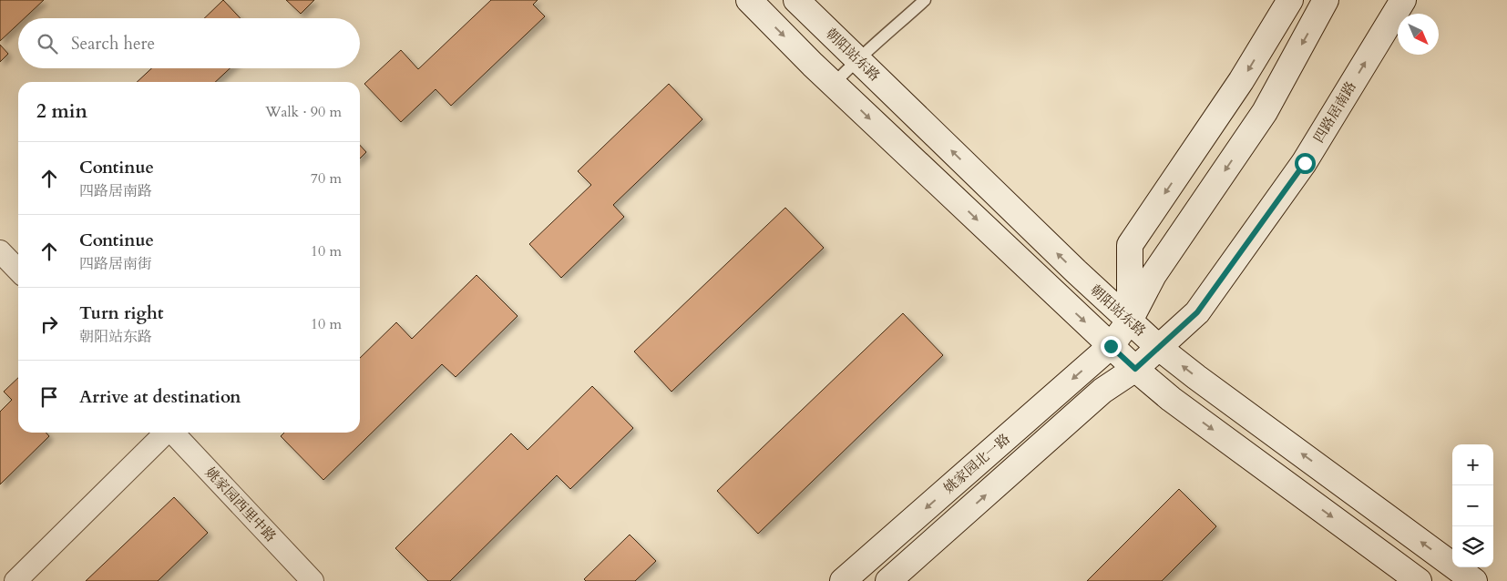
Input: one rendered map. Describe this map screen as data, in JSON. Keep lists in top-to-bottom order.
{
  "streets": {
    "main road": ["朝阳站东路", "四路居南路", "姚家园北一路"],
    "street": ["姚家园西里中路"]
  },
  "crossings": [
    ["朝阳站东路", "四路居南路"]
  ],
  "north": "bottom right",
  "page": {
    "search": "Search here",
    "heading": ["2 min", "Walk · 90 m"],
    "list": [
      ["Continue", "四路居南路", "70 m"],
      ["Continue", "四路居南街", "10 m"],
      ["Turn right", "朝阳站东路", "10 m"],
      "Arrive at destination"
    ],
    "map_buttons": ["+", "−"]
  }
}
